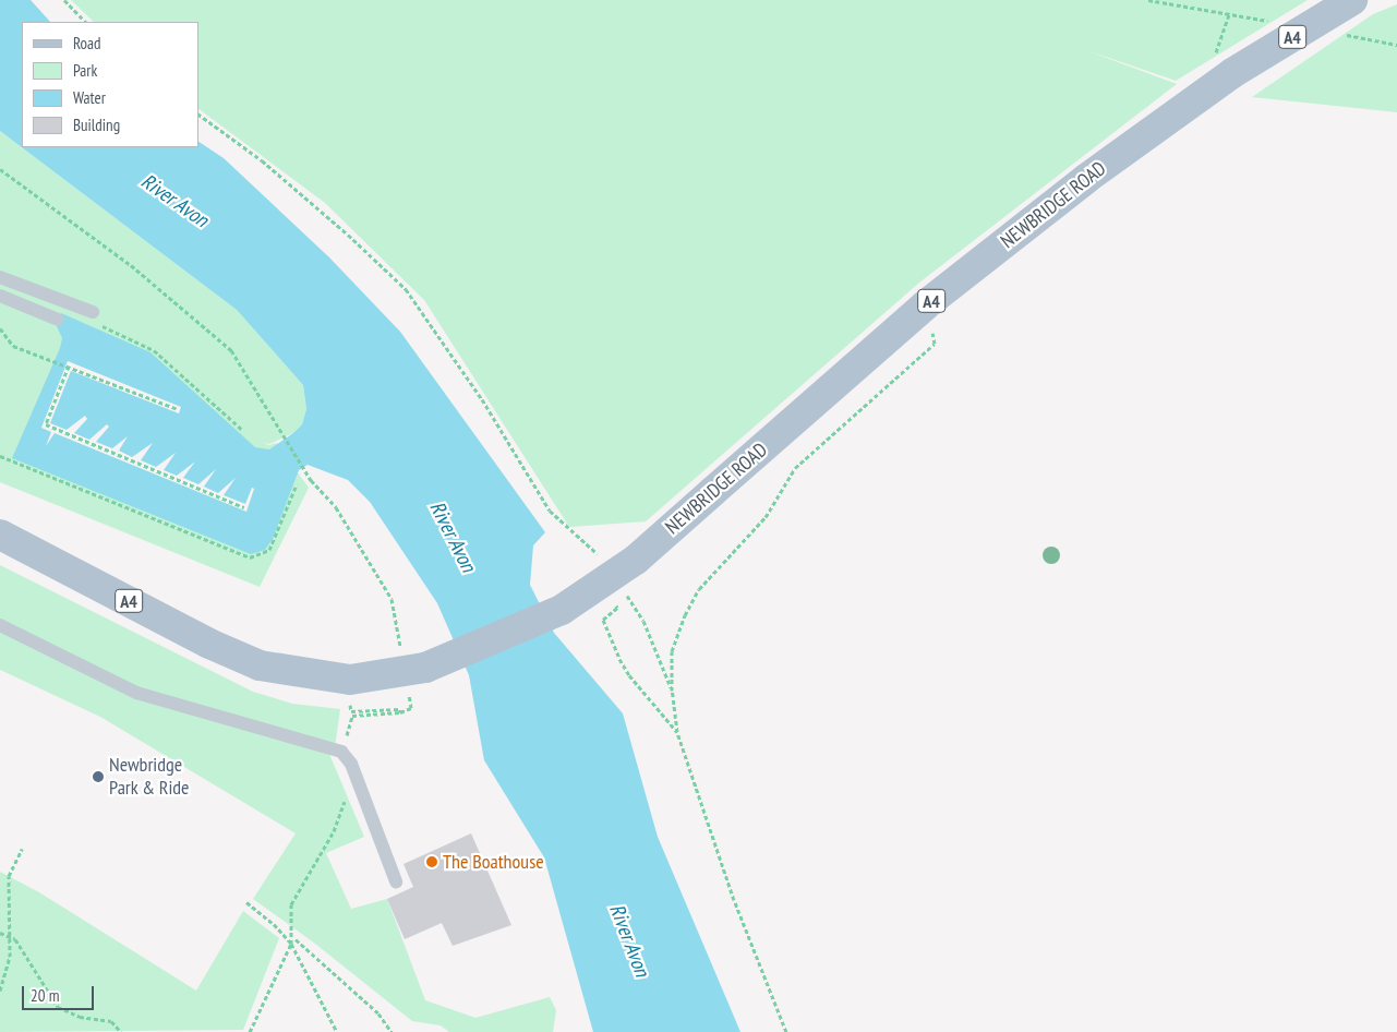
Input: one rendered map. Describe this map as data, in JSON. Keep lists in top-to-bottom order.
{
  "streets": {
    "main road": ["A4", "NEWBRIDGE ROAD"]
  },
  "water": ["River Avon"],
  "places": ["Newbridge Park & Ride", "The Boathouse"],
  "legend": [
    "Road",
    "Park",
    "Water",
    "Building"
  ],
  "scale_bar": "20 m"
}
